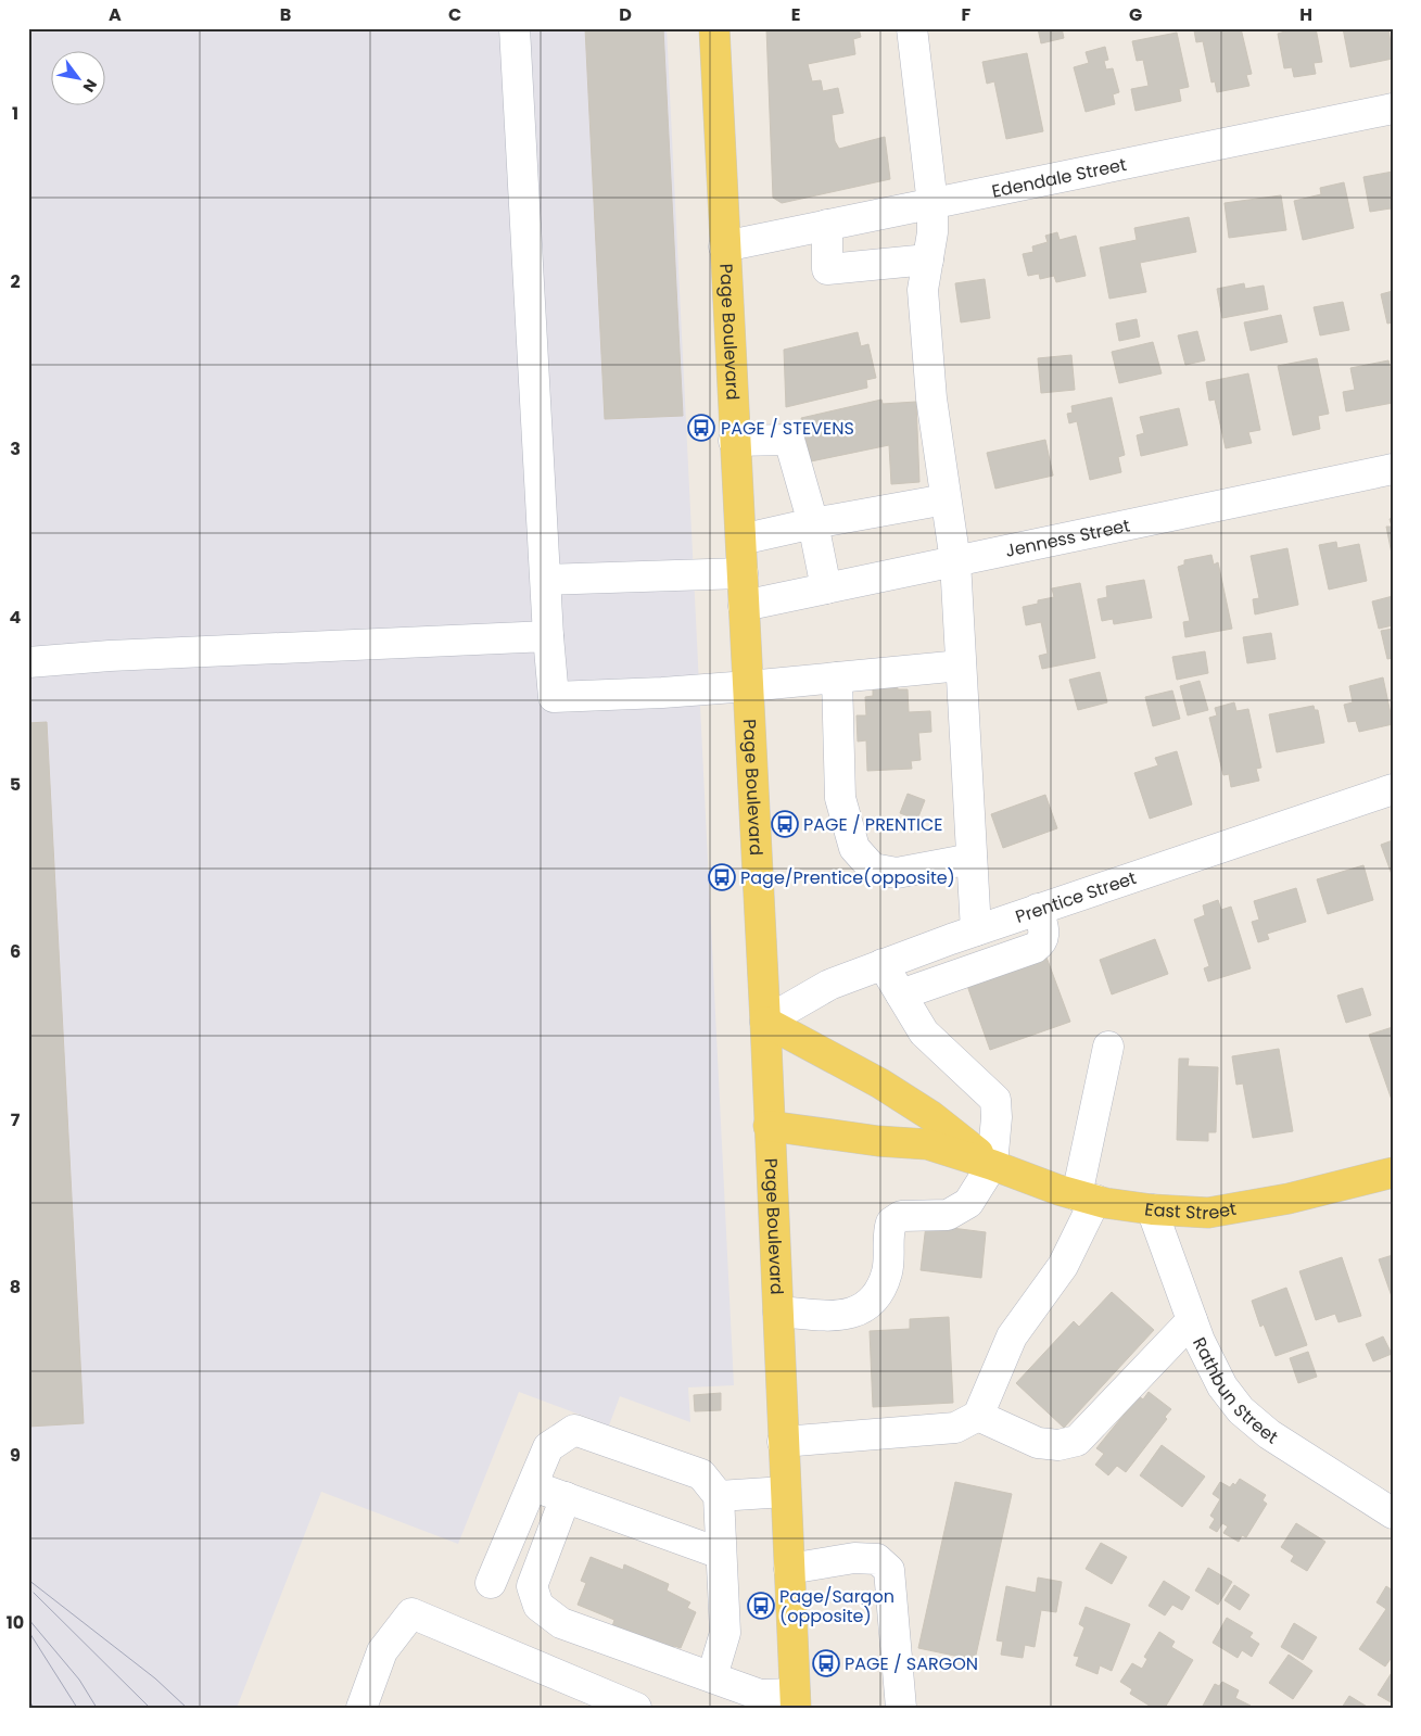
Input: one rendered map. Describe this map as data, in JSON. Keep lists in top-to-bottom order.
{
  "streets": {
    "main road": ["Page Boulevard", "East Street"],
    "street": [
      "Edendale Street",
      "Jenness Street",
      "Prentice Street",
      "Rathbun Street"
    ]
  },
  "crossings": [
    ["Edendale Street", "Page Boulevard"],
    ["Page Boulevard", "Jenness Street"],
    ["Page Boulevard", "Prentice Street"],
    ["Page Boulevard", "East Street"],
    ["Prentice Street", "East Street"],
    ["East Street", "Rathbun Street"]
  ],
  "places": {
    "bus stop": [
      "PAGE / STEVENS",
      "PAGE / PRENTICE",
      "Page/Prentice(opposite)",
      "Page/Sargon (opposite)",
      "PAGE / SARGON"
    ]
  },
  "north": "bottom right",
  "grid": {
    "columns": [
      "A",
      "B",
      "C",
      "D",
      "E",
      "F",
      "G",
      "H"
    ],
    "rows": [
      "1",
      "2",
      "3",
      "4",
      "5",
      "6",
      "7",
      "8",
      "9",
      "10"
    ]
  }
}
